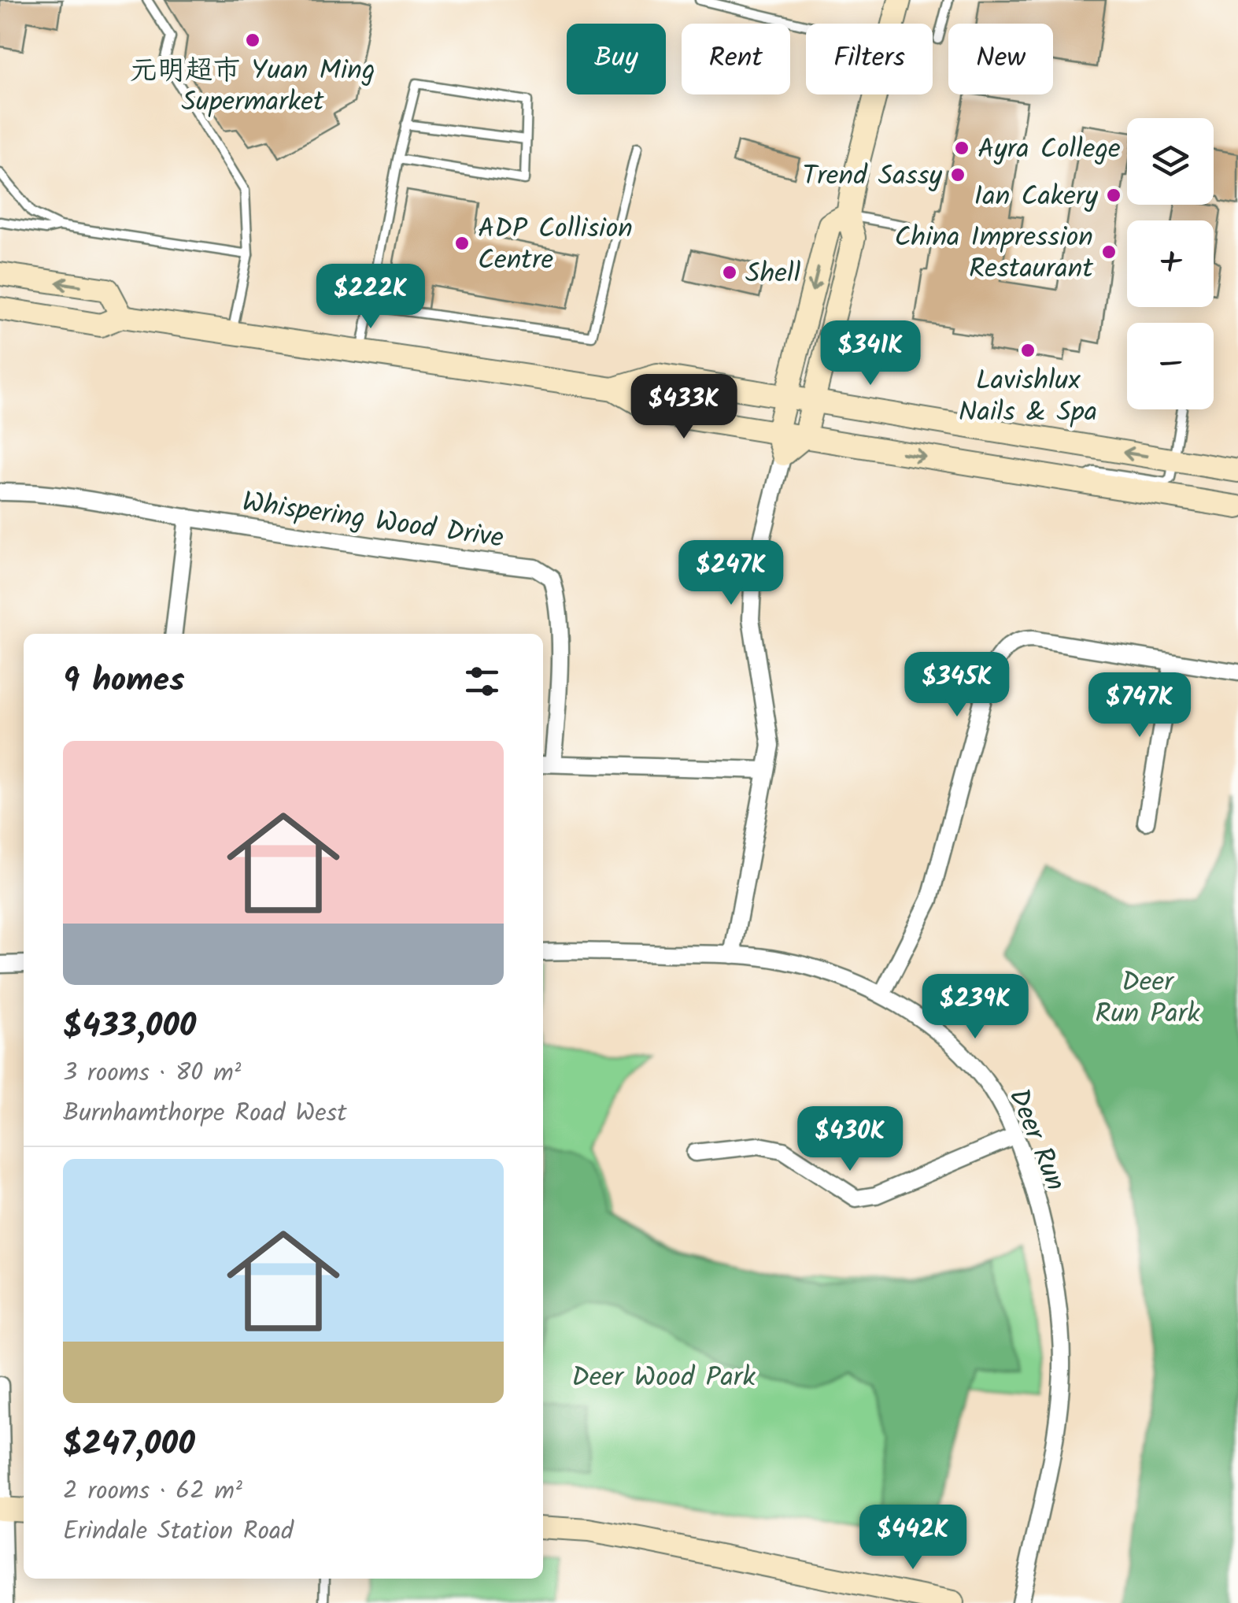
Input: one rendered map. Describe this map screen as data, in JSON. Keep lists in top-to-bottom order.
{
  "streets": {
    "street": ["Whispering Wood Drive", "Deer Run"]
  },
  "parks": ["Deer Run Park", "Deer Wood Park"],
  "places": [
    "元明超市 Yuan Ming Supermarket",
    "Ayra College",
    "Trend Sassy",
    "Ian Cakery",
    "ADP Collision Centre",
    "China Impression Restaurant",
    "Shell",
    "Lavishlux Nails & Spa"
  ],
  "page": {
    "chip": [
      "Buy",
      "Rent",
      "Filters",
      "New"
    ],
    "map_buttons": ["+", "−"],
    "price": [
      "$222K",
      "$341K",
      "$433K",
      "$247K",
      "$345K",
      "$747K",
      "$239K",
      "$430K",
      "$442K"
    ],
    "heading": "9 homes",
    "list": [
      {
        "name": "$433,000",
        "note": "3 rooms · 80 m² · Burnhamthorpe Road West"
      },
      {
        "name": "$247,000",
        "note": "2 rooms · 62 m² · Erindale Station Road"
      }
    ]
  }
}
